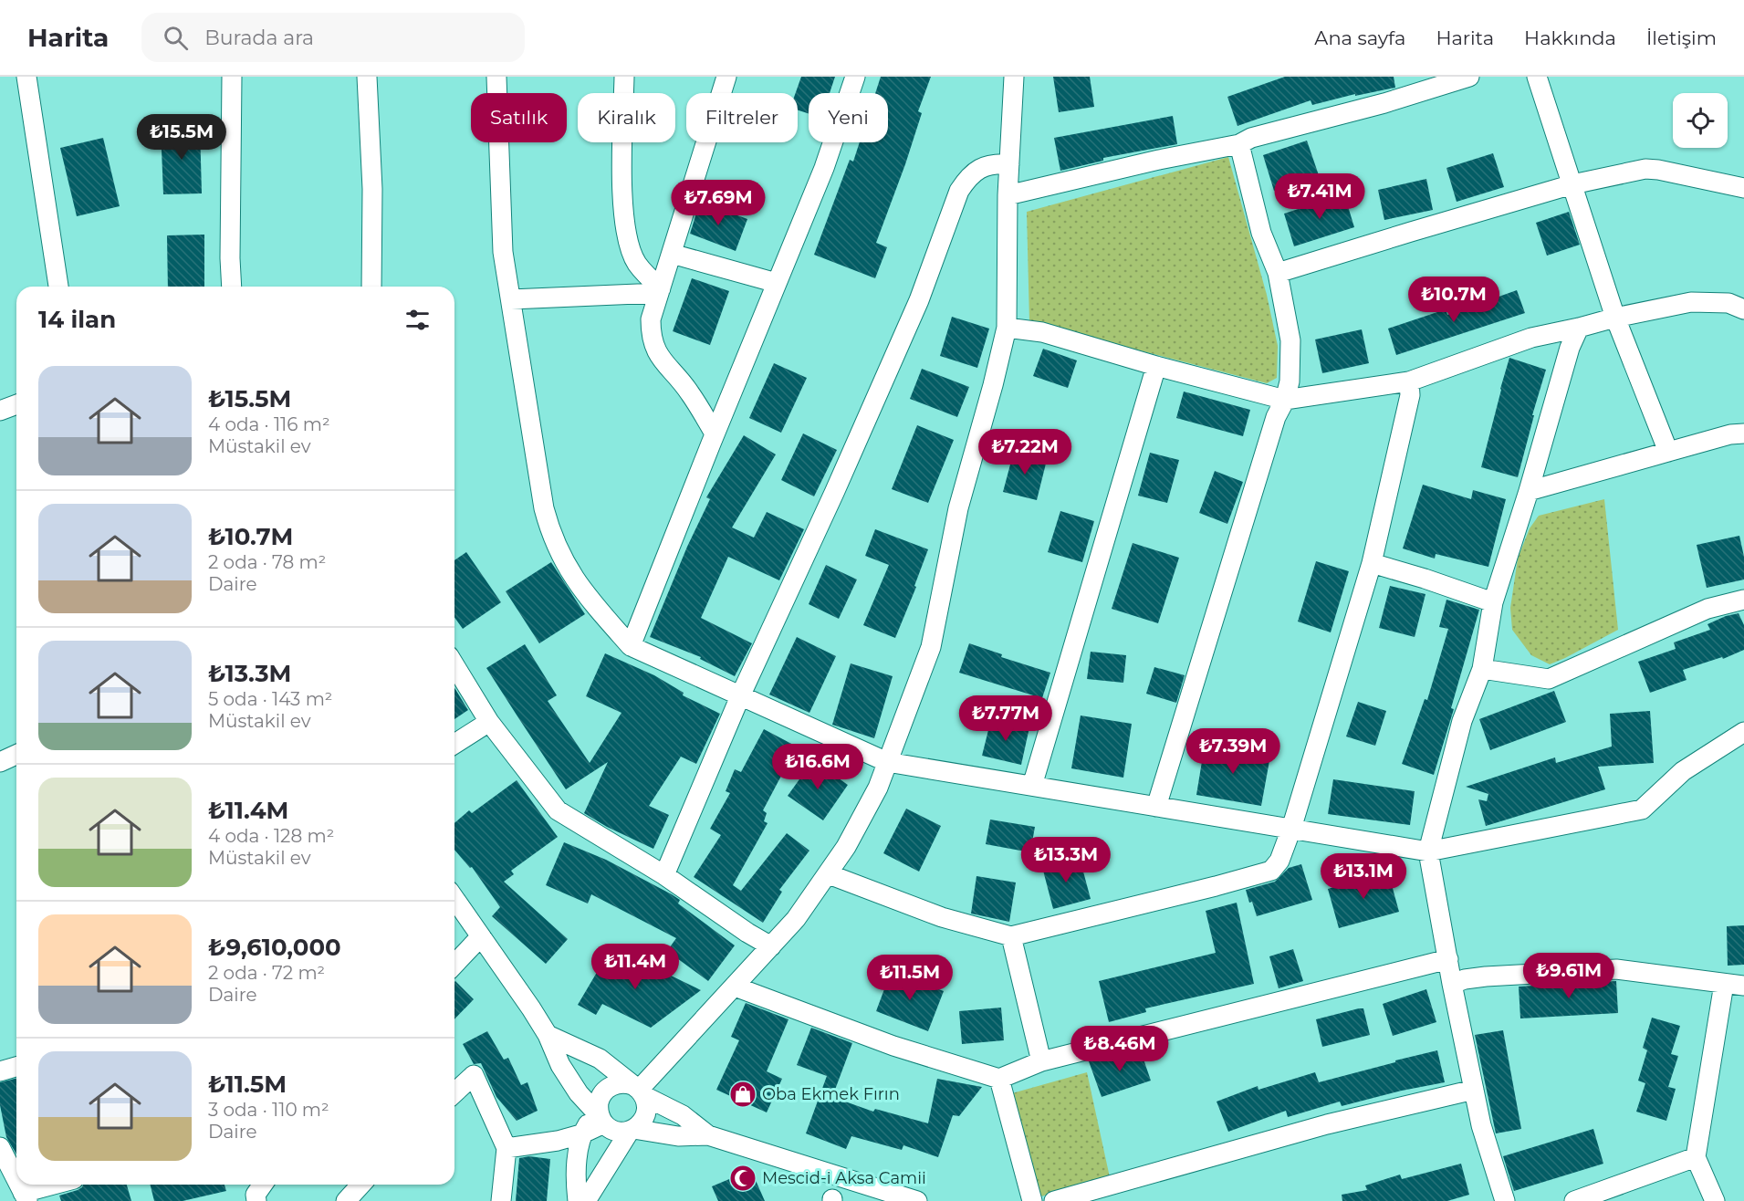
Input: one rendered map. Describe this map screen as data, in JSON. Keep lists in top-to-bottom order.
{
  "places": {
    "shop": ["Oba Ekmek Fırın"],
    "mosque": ["Mescid-i Aksa Camii"]
  },
  "page": {
    "header": "Harita",
    "search": "Burada ara",
    "nav": [
      "Ana sayfa",
      "Harita",
      "Hakkında",
      "İletişim"
    ],
    "chip": [
      "Satılık",
      "Kiralık",
      "Filtreler",
      "Yeni"
    ],
    "price": [
      "₺15.5M",
      "₺7.41M",
      "₺7.69M",
      "₺10.7M",
      "₺7.22M",
      "₺7.77M",
      "₺7.39M",
      "₺16.6M",
      "₺13.3M",
      "₺13.1M",
      "₺11.4M",
      "₺9.61M",
      "₺11.5M",
      "₺8.46M"
    ],
    "heading": "14 ilan",
    "list": [
      {
        "name": "₺15.5M",
        "note": "4 oda · 116 m² · Müstakil ev"
      },
      {
        "name": "₺10.7M",
        "note": "2 oda · 78 m² · Daire"
      },
      {
        "name": "₺13.3M",
        "note": "5 oda · 143 m² · Müstakil ev"
      },
      {
        "name": "₺11.4M",
        "note": "4 oda · 128 m² · Müstakil ev"
      },
      {
        "name": "₺9,610,000",
        "note": "2 oda · 72 m² · Daire"
      },
      {
        "name": "₺11.5M",
        "note": "3 oda · 110 m² · Daire"
      }
    ]
  }
}
